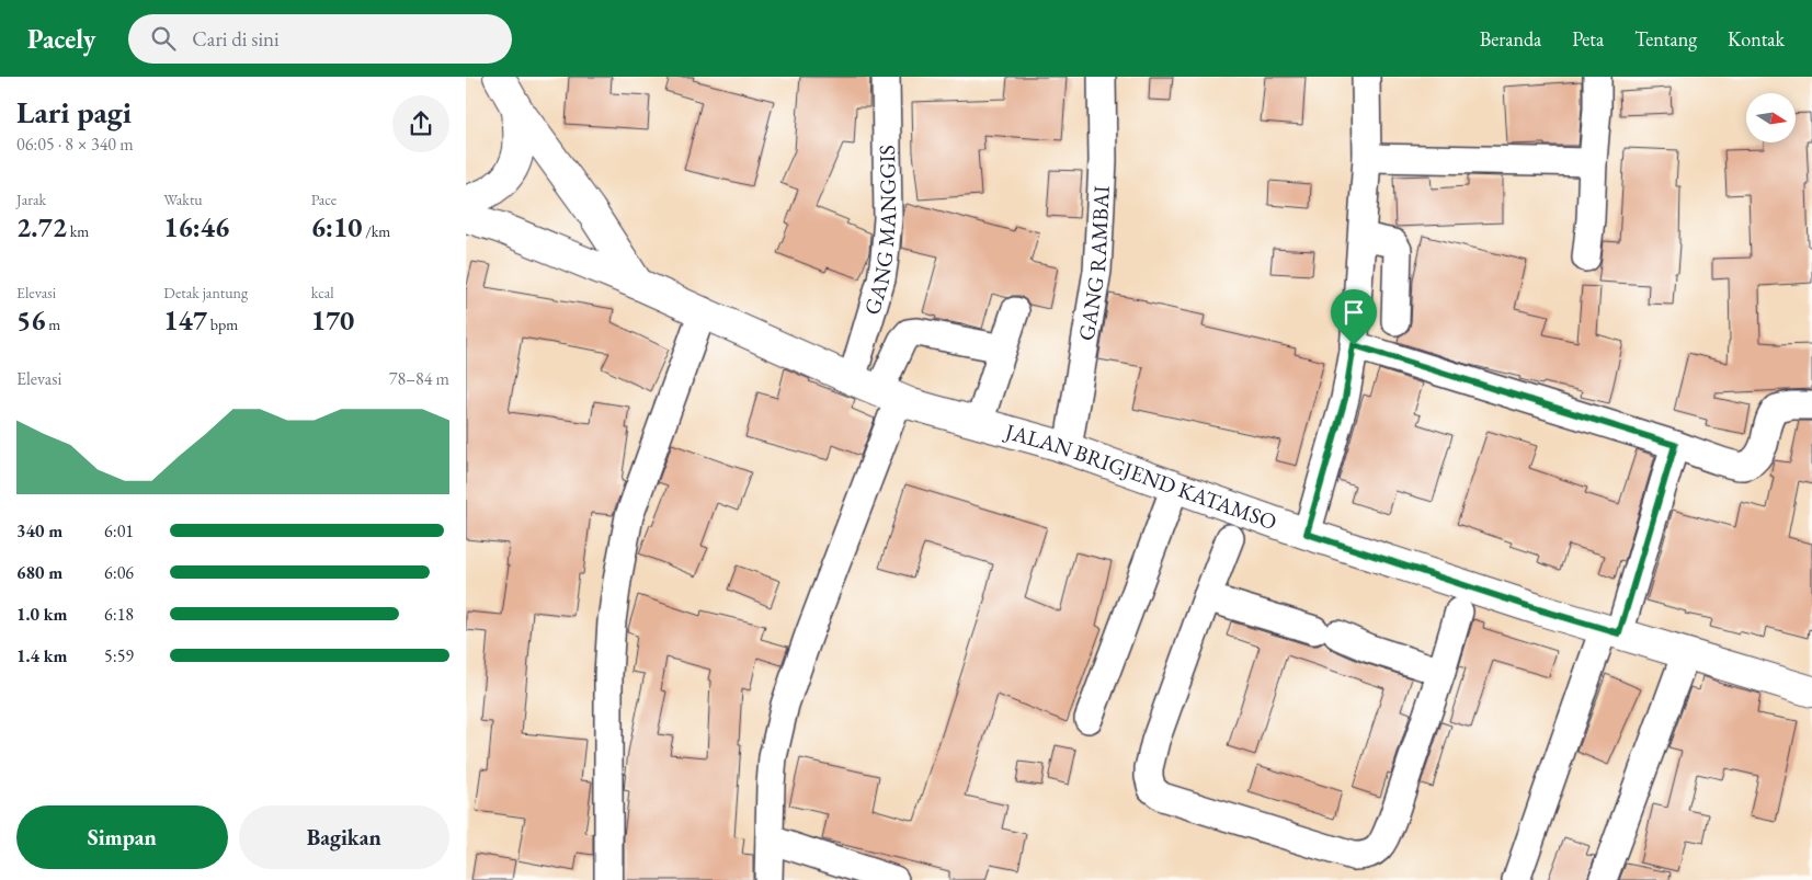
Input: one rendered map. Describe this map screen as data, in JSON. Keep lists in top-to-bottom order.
{
  "streets": {
    "main road": ["JALAN BRIGJEND KATAMSO"],
    "street": ["GANG MANGGIS", "GANG RAMBAI"]
  },
  "crossings": [
    ["GANG MANGGIS", "JALAN BRIGJEND KATAMSO"],
    ["GANG RAMBAI", "JALAN BRIGJEND KATAMSO"]
  ],
  "north": "right",
  "page": {
    "header": "Pacely",
    "search": "Cari di sini",
    "nav": [
      "Beranda",
      "Peta",
      "Tentang",
      "Kontak"
    ],
    "heading": ["Lari pagi", "06:05 · 8 × 340 m"],
    "stats": [
      ["Jarak", "2.72 km"],
      ["Waktu", "16:46"],
      ["Pace", "6:10 /km"],
      ["Elevasi", "56 m"],
      ["Detak jantung", "147 bpm"],
      ["kcal", "170"]
    ],
    "chart": ["Elevasi", "78–84 m"],
    "list": [
      {
        "name": "340 m",
        "note": "6:01"
      },
      {
        "name": "680 m",
        "note": "6:06"
      },
      {
        "name": "1.0 km",
        "note": "6:18"
      },
      {
        "name": "1.4 km",
        "note": "5:59"
      }
    ],
    "buttons": ["Simpan", "Bagikan"]
  }
}
